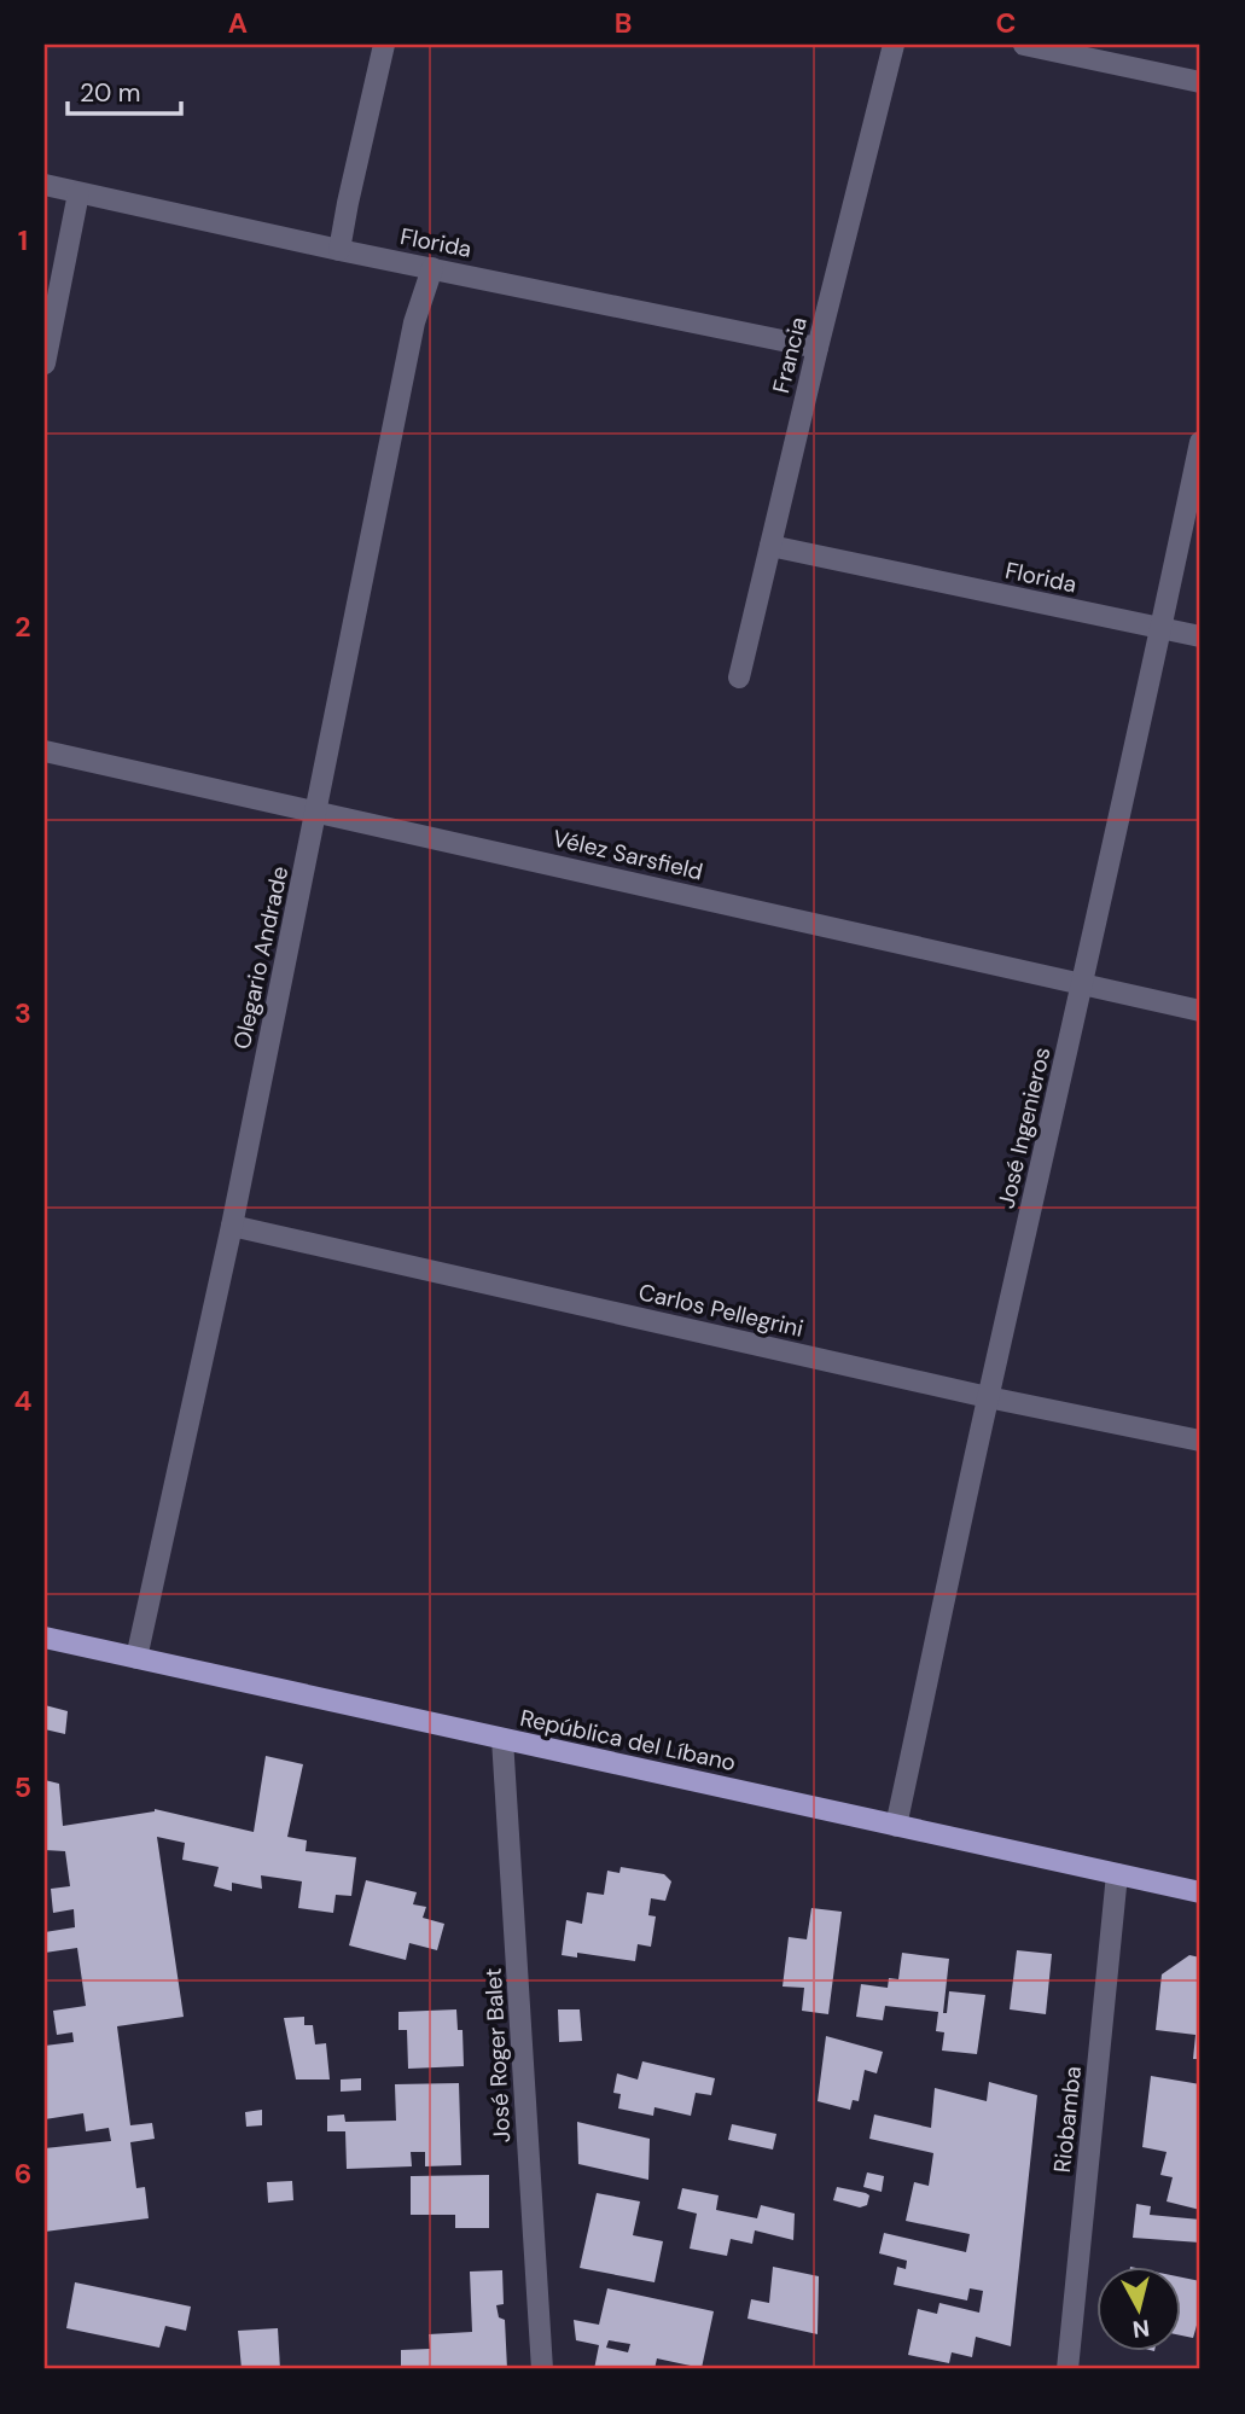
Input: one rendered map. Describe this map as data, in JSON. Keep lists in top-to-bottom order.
{
  "streets": {
    "main road": ["República del Líbano"],
    "street": [
      "Florida",
      "Francia",
      "Vélez Sarsfield",
      "Olegario Andrade",
      "José Ingenieros",
      "Carlos Pellegrini",
      "José Roger Balet",
      "Riobamba"
    ]
  },
  "crossings": [
    ["Florida", "Francia"],
    ["Florida", "Olegario Andrade"],
    ["Florida", "José Ingenieros"],
    ["Vélez Sarsfield", "Olegario Andrade"],
    ["Vélez Sarsfield", "José Ingenieros"],
    ["Olegario Andrade", "Carlos Pellegrini"],
    ["Olegario Andrade", "República del Líbano"],
    ["José Ingenieros", "Carlos Pellegrini"],
    ["José Ingenieros", "República del Líbano"],
    ["República del Líbano", "José Roger Balet"],
    ["República del Líbano", "Riobamba"]
  ],
  "scale_bar": "20 m",
  "north": "bottom",
  "grid": {
    "columns": ["A", "B", "C"],
    "rows": [
      "1",
      "2",
      "3",
      "4",
      "5",
      "6"
    ]
  }
}
